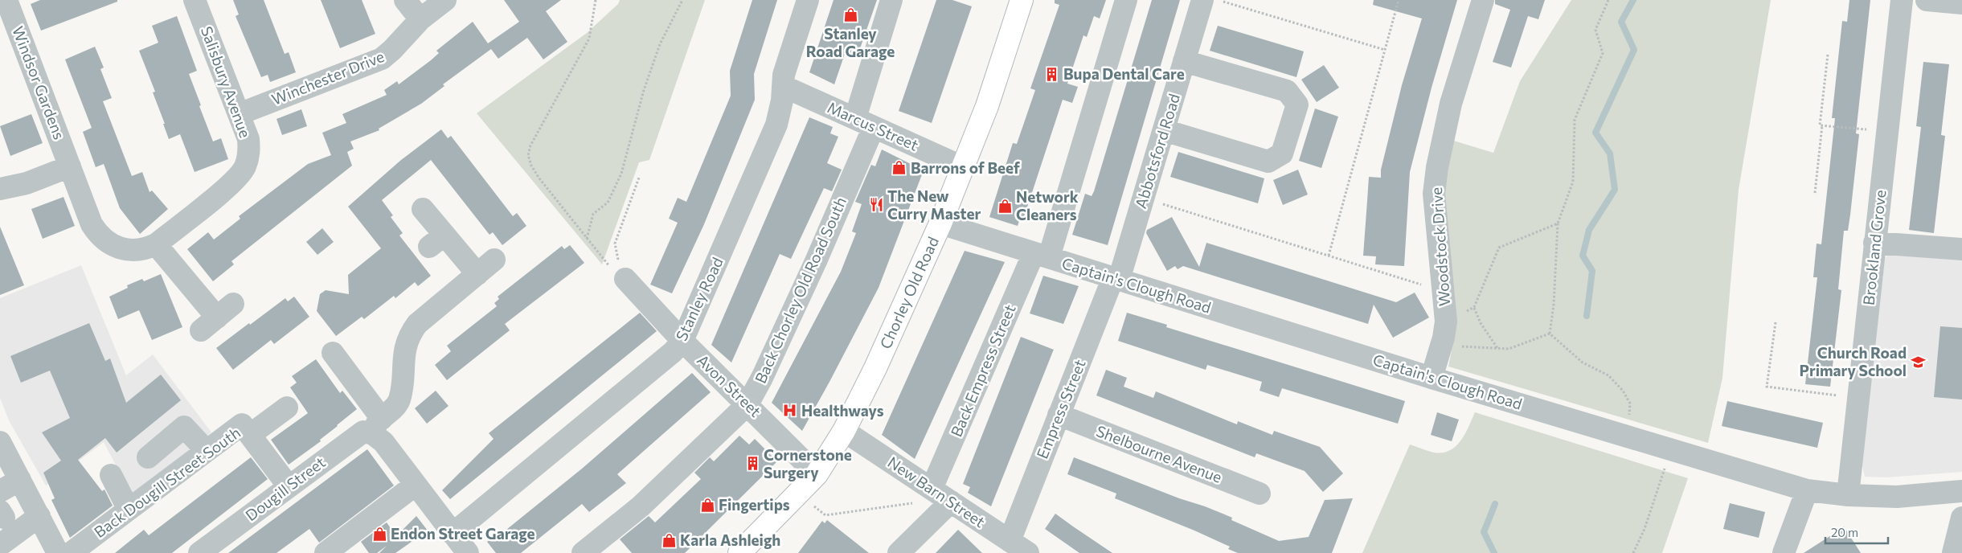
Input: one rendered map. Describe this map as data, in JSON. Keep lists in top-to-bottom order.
{
  "streets": {
    "main road": ["Chorley Old Road"],
    "street": [
      "Winchester Drive",
      "Salisbury Avenue",
      "Windsor Gardens",
      "Marcus Street",
      "Abbotsford Road",
      "Woodstock Drive",
      "Brookland Grove",
      "Captain's Clough Road",
      "Back Chorley Old Road South",
      "Stanley Road",
      "Back Empress Street",
      "Avon Street",
      "Empress Street",
      "Shelbourne Avenue",
      "Back Dougill Street South",
      "Dougill Street",
      "New Barn Street"
    ]
  },
  "crossings": [
    ["Winchester Drive", "Salisbury Avenue"],
    ["Salisbury Avenue", "Windsor Gardens"],
    ["Marcus Street", "Back Chorley Old Road South"],
    ["Marcus Street", "Chorley Old Road"],
    ["Marcus Street", "Stanley Road"],
    ["Abbotsford Road", "Captain's Clough Road"],
    ["Abbotsford Road", "Empress Street"],
    ["Woodstock Drive", "Captain's Clough Road"],
    ["Brookland Grove", "Captain's Clough Road"],
    ["Captain's Clough Road", "Chorley Old Road"],
    ["Captain's Clough Road", "Back Empress Street"],
    ["Captain's Clough Road", "Empress Street"],
    ["Back Chorley Old Road South", "Avon Street"],
    ["Chorley Old Road", "Avon Street"],
    ["Chorley Old Road", "New Barn Street"],
    ["Stanley Road", "Avon Street"],
    ["Back Empress Street", "New Barn Street"],
    ["Empress Street", "Shelbourne Avenue"],
    ["Empress Street", "New Barn Street"],
    ["Back Dougill Street South", "Dougill Street"]
  ],
  "places": {
    "shop": [
      "Stanley Road Garage",
      "Barrons of Beef",
      "Network Cleaners",
      "Fingertips",
      "Endon Street Garage",
      "Karla Ashleigh"
    ],
    "building": ["Bupa Dental Care", "Cornerstone Surgery"],
    "restaurant": ["The New Curry Master"],
    "school or university": ["Church Road Primary School"],
    "hospital": ["Healthways"]
  },
  "scale_bar": "20 m"
}
